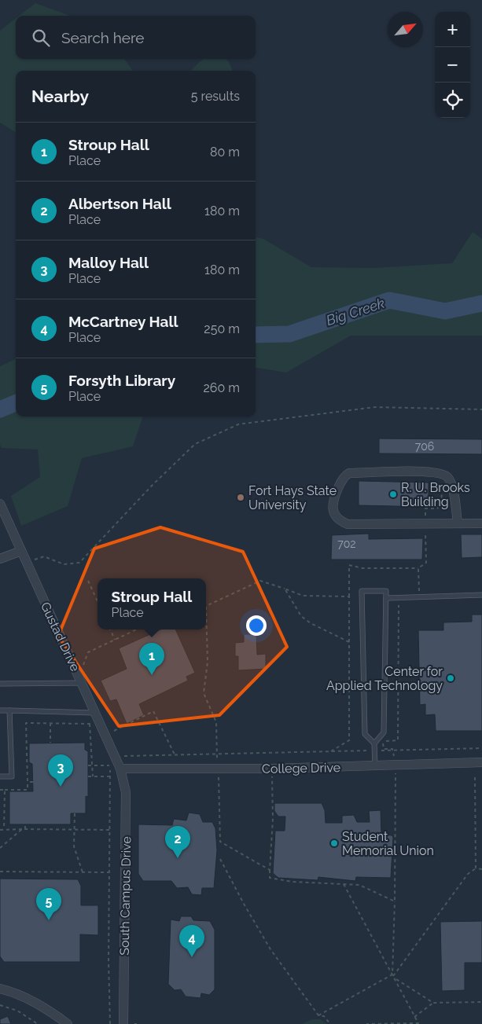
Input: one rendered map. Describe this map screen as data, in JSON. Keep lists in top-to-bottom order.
{
  "streets": {
    "street": ["Gustad Drive", "College Drive", "South Campus Drive"]
  },
  "crossings": [
    ["Gustad Drive", "College Drive"],
    ["Gustad Drive", "South Campus Drive"],
    ["College Drive", "South Campus Drive"]
  ],
  "water": ["Big Creek"],
  "places": [
    "R. U. Brooks Building",
    "Fort Hays State University",
    "Center for Applied Technology",
    "Student Memorial Union"
  ],
  "house_numbers": ["706", "702"],
  "north": "top right",
  "page": {
    "map_buttons": ["+", "−"],
    "search": "Search here",
    "heading": ["Nearby", "5 results"],
    "list": [
      {
        "mark": "1",
        "name": "Stroup Hall",
        "note": "Place",
        "value": "80 m"
      },
      {
        "mark": "2",
        "name": "Albertson Hall",
        "note": "Place",
        "value": "180 m"
      },
      {
        "mark": "3",
        "name": "Malloy Hall",
        "note": "Place",
        "value": "180 m"
      },
      {
        "mark": "4",
        "name": "McCartney Hall",
        "note": "Place",
        "value": "250 m"
      },
      {
        "mark": "5",
        "name": "Forsyth Library",
        "note": "Place",
        "value": "260 m"
      }
    ],
    "popup": ["Stroup Hall", "Place"],
    "pins": [
      "1",
      "3",
      "2",
      "5",
      "4"
    ]
  }
}
